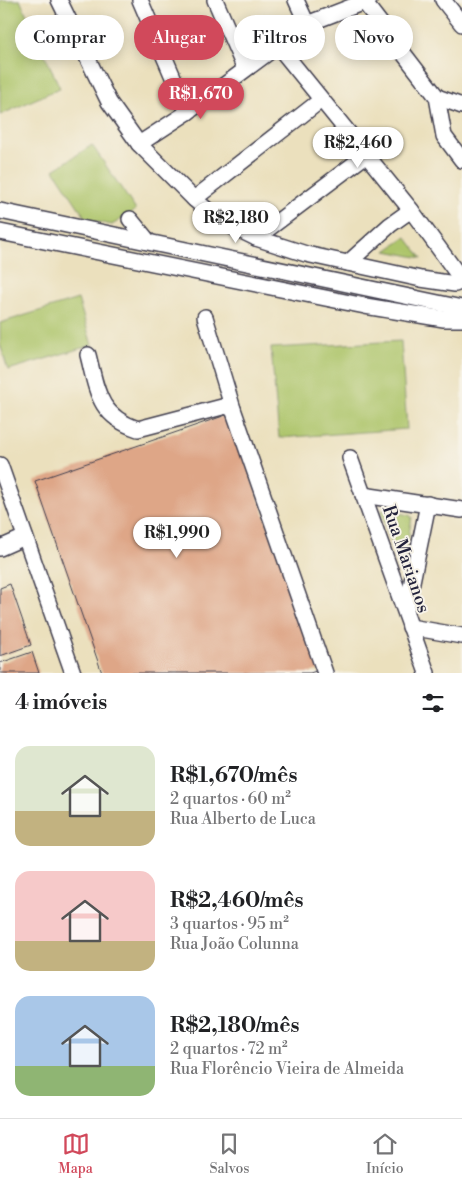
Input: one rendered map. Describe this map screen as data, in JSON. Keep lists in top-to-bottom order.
{
  "streets": {
    "street": ["Rua Marianos"]
  },
  "page": {
    "chip": [
      "Comprar",
      "Alugar",
      "Filtros",
      "Novo"
    ],
    "price": [
      "R$1,670",
      "R$2,460",
      "R$2,180",
      "R$1,990"
    ],
    "heading": "4 imóveis",
    "list": [
      {
        "name": "R$1,670/mês",
        "note": "2 quartos · 60 m² · Rua Alberto de Luca"
      },
      {
        "name": "R$2,460/mês",
        "note": "3 quartos · 95 m² · Rua João Colunna"
      },
      {
        "name": "R$2,180/mês",
        "note": "2 quartos · 72 m² · Rua Florêncio Vieira de Almeida"
      }
    ],
    "tabs": ["Mapa", "Salvos", "Início"]
  }
}
